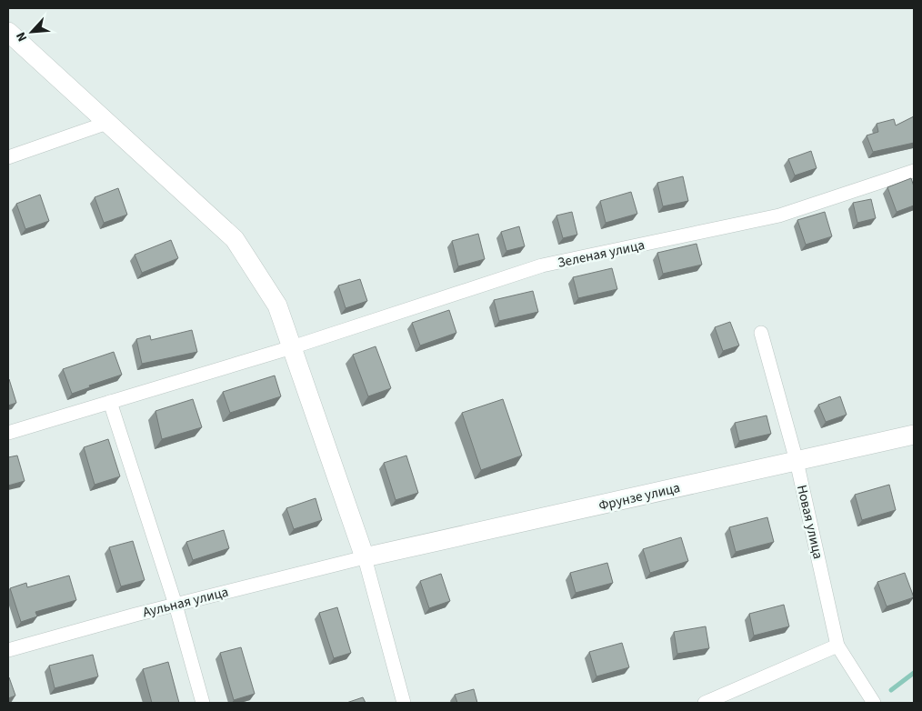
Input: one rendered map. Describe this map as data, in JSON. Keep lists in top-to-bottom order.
{
  "streets": {
    "street": [
      "Зеленая улица",
      "Фрунзе улица",
      "Новая улица",
      "Аульная улица"
    ]
  },
  "crossings": [
    ["Фрунзе улица", "Новая улица"],
    ["Фрунзе улица", "Аульная улица"]
  ],
  "north": "bottom left"
}
